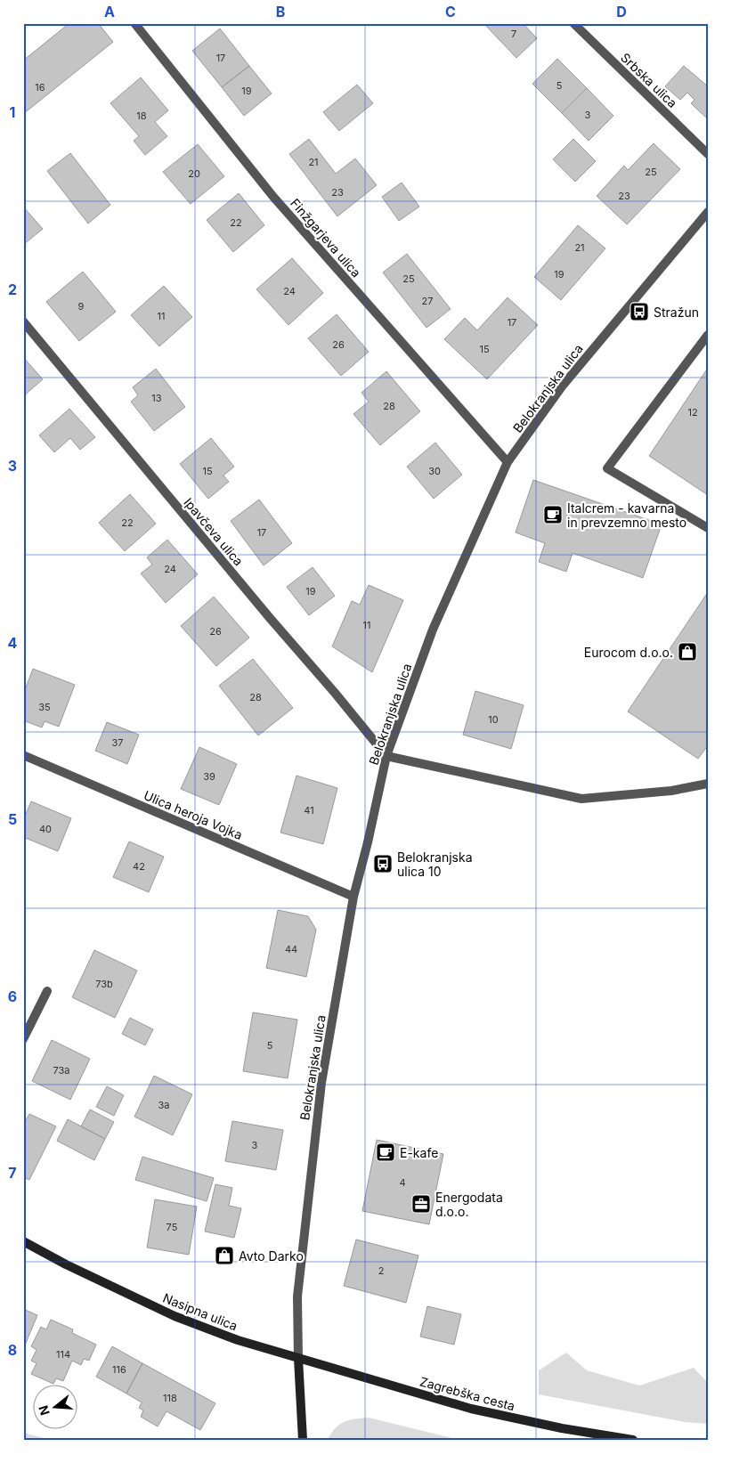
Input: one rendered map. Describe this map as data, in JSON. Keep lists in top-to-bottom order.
{
  "streets": {
    "street": [
      "Srbska ulica",
      "Finžgarjeva ulica",
      "Belokranjska ulica",
      "Ipavčeva ulica",
      "Ulica heroja Vojka",
      "Nasipna ulica",
      "Zagrebška cesta"
    ]
  },
  "crossings": [
    ["Finžgarjeva ulica", "Belokranjska ulica"],
    ["Belokranjska ulica", "Ipavčeva ulica"],
    ["Belokranjska ulica", "Ulica heroja Vojka"],
    ["Belokranjska ulica", "Nasipna ulica"],
    ["Belokranjska ulica", "Zagrebška cesta"],
    ["Nasipna ulica", "Zagrebška cesta"]
  ],
  "places": {
    "bus stop": ["Stražun", "Belokranjska ulica 10"],
    "cafe": ["Italcrem - kavarna in prevzemno mesto", "E-kafe"],
    "shop": ["Eurocom d.o.o.", "Avto Darko"],
    "office": ["Energodata d.o.o."]
  },
  "house_numbers": [
    "7",
    "17",
    "5",
    "16",
    "19",
    "3",
    "18",
    "21",
    "25",
    "20",
    "23",
    "23",
    "22",
    "21",
    "19",
    "25",
    "24",
    "27",
    "9",
    "11",
    "17",
    "26",
    "15",
    "13",
    "28",
    "12",
    "15",
    "30",
    "22",
    "17",
    "24",
    "19",
    "11",
    "26",
    "28",
    "35",
    "10",
    "37",
    "39",
    "41",
    "40",
    "42",
    "44",
    "73b",
    "5",
    "73a",
    "3a",
    "3",
    "4",
    "75",
    "2",
    "114",
    "116",
    "118"
  ],
  "north": "left",
  "grid": {
    "columns": [
      "A",
      "B",
      "C",
      "D"
    ],
    "rows": [
      "1",
      "2",
      "3",
      "4",
      "5",
      "6",
      "7",
      "8"
    ]
  }
}
